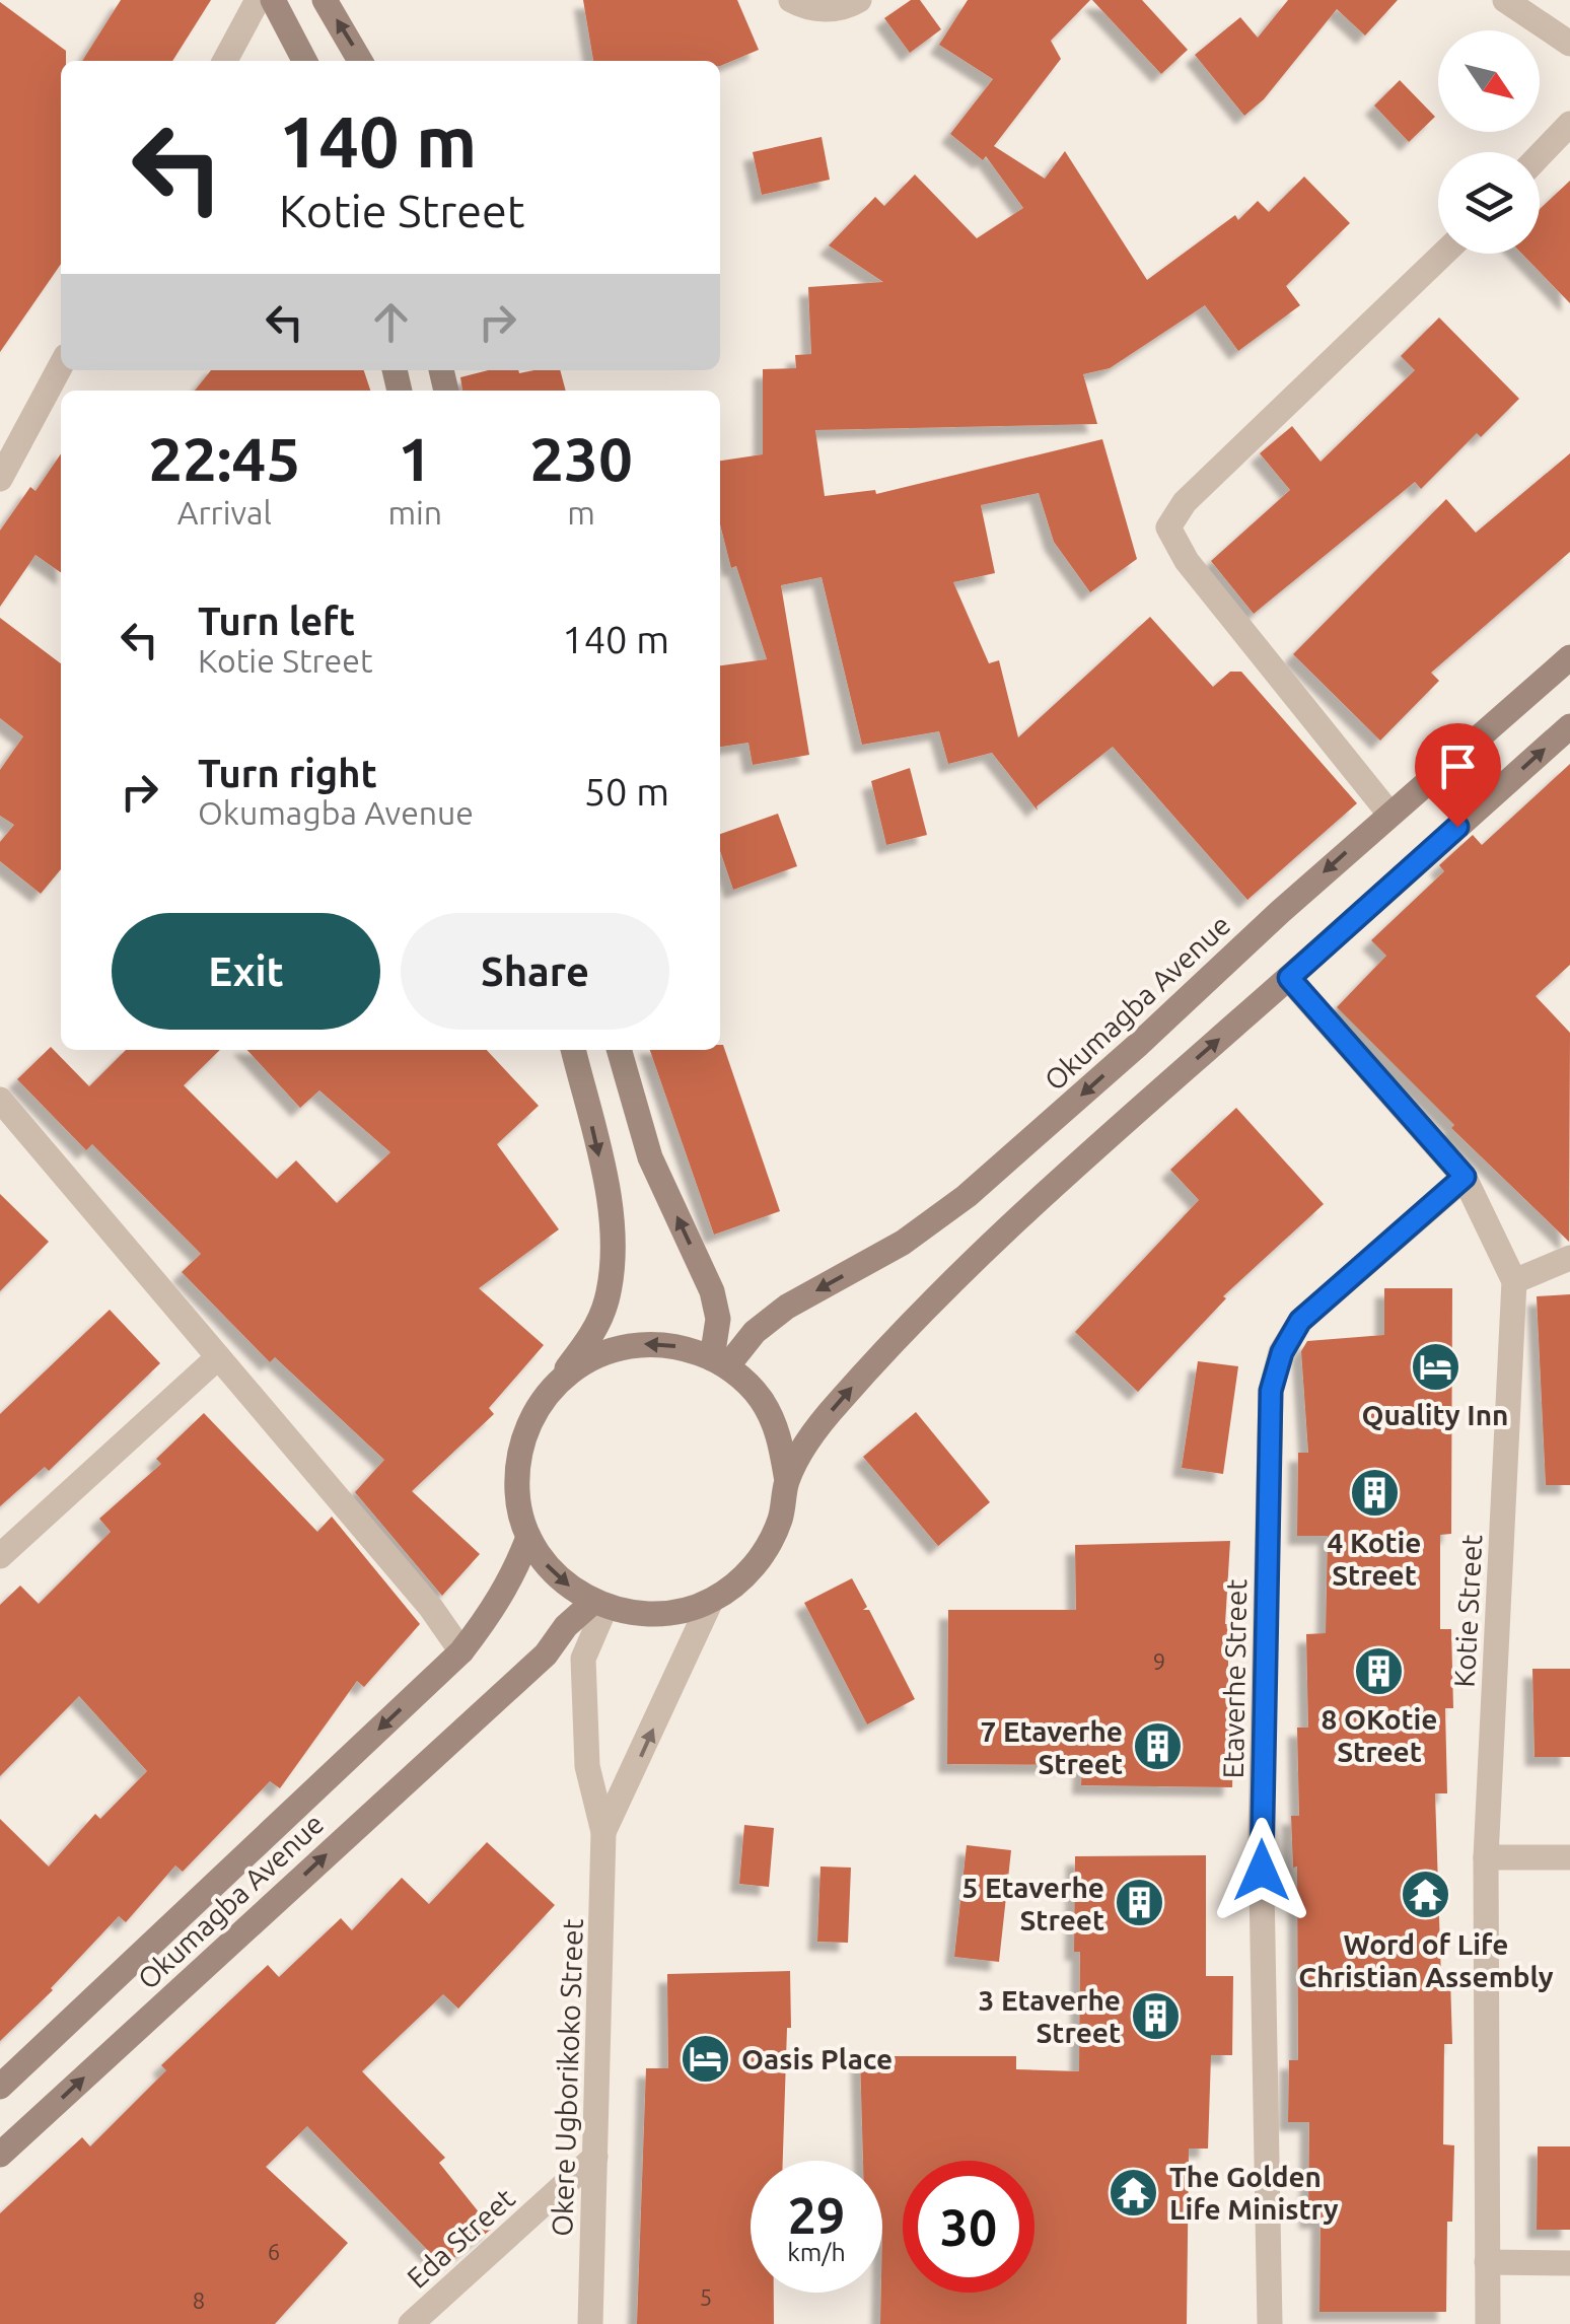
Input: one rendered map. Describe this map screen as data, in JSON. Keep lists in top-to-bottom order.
{
  "streets": {
    "main road": ["Okumagba Avenue"],
    "street": [
      "Kotie Street",
      "Etaverhe Street",
      "Okere Ugborikoko Street",
      "Eda Street"
    ]
  },
  "crossings": [
    ["Kotie Street", "Etaverhe Street"],
    ["Okere Ugborikoko Street", "Eda Street"]
  ],
  "places": {
    "hotel": ["Quality Inn", "Oasis Place"],
    "building": [
      "4 Kotie Street",
      "8 OKotie Street",
      "7 Etaverhe Street",
      "5 Etaverhe Street",
      "3 Etaverhe Street"
    ],
    "temple": ["Word of Life Christian Assembly", "The Golden Life Ministry"]
  },
  "house_numbers": [
    "9",
    "6",
    "5",
    "8"
  ],
  "north": "bottom right",
  "page": {
    "turn": ["140 m", "Kotie Street"],
    "eta": [
      "22:45",
      "Arrival",
      "1",
      "min",
      "230",
      "m"
    ],
    "list": [
      {
        "name": "Turn left",
        "note": "Kotie Street",
        "value": "140 m"
      },
      {
        "name": "Turn right",
        "note": "Okumagba Avenue",
        "value": "50 m"
      }
    ],
    "buttons": ["Exit", "Share"],
    "speed": "29 km/h",
    "limit": "30"
  }
}
